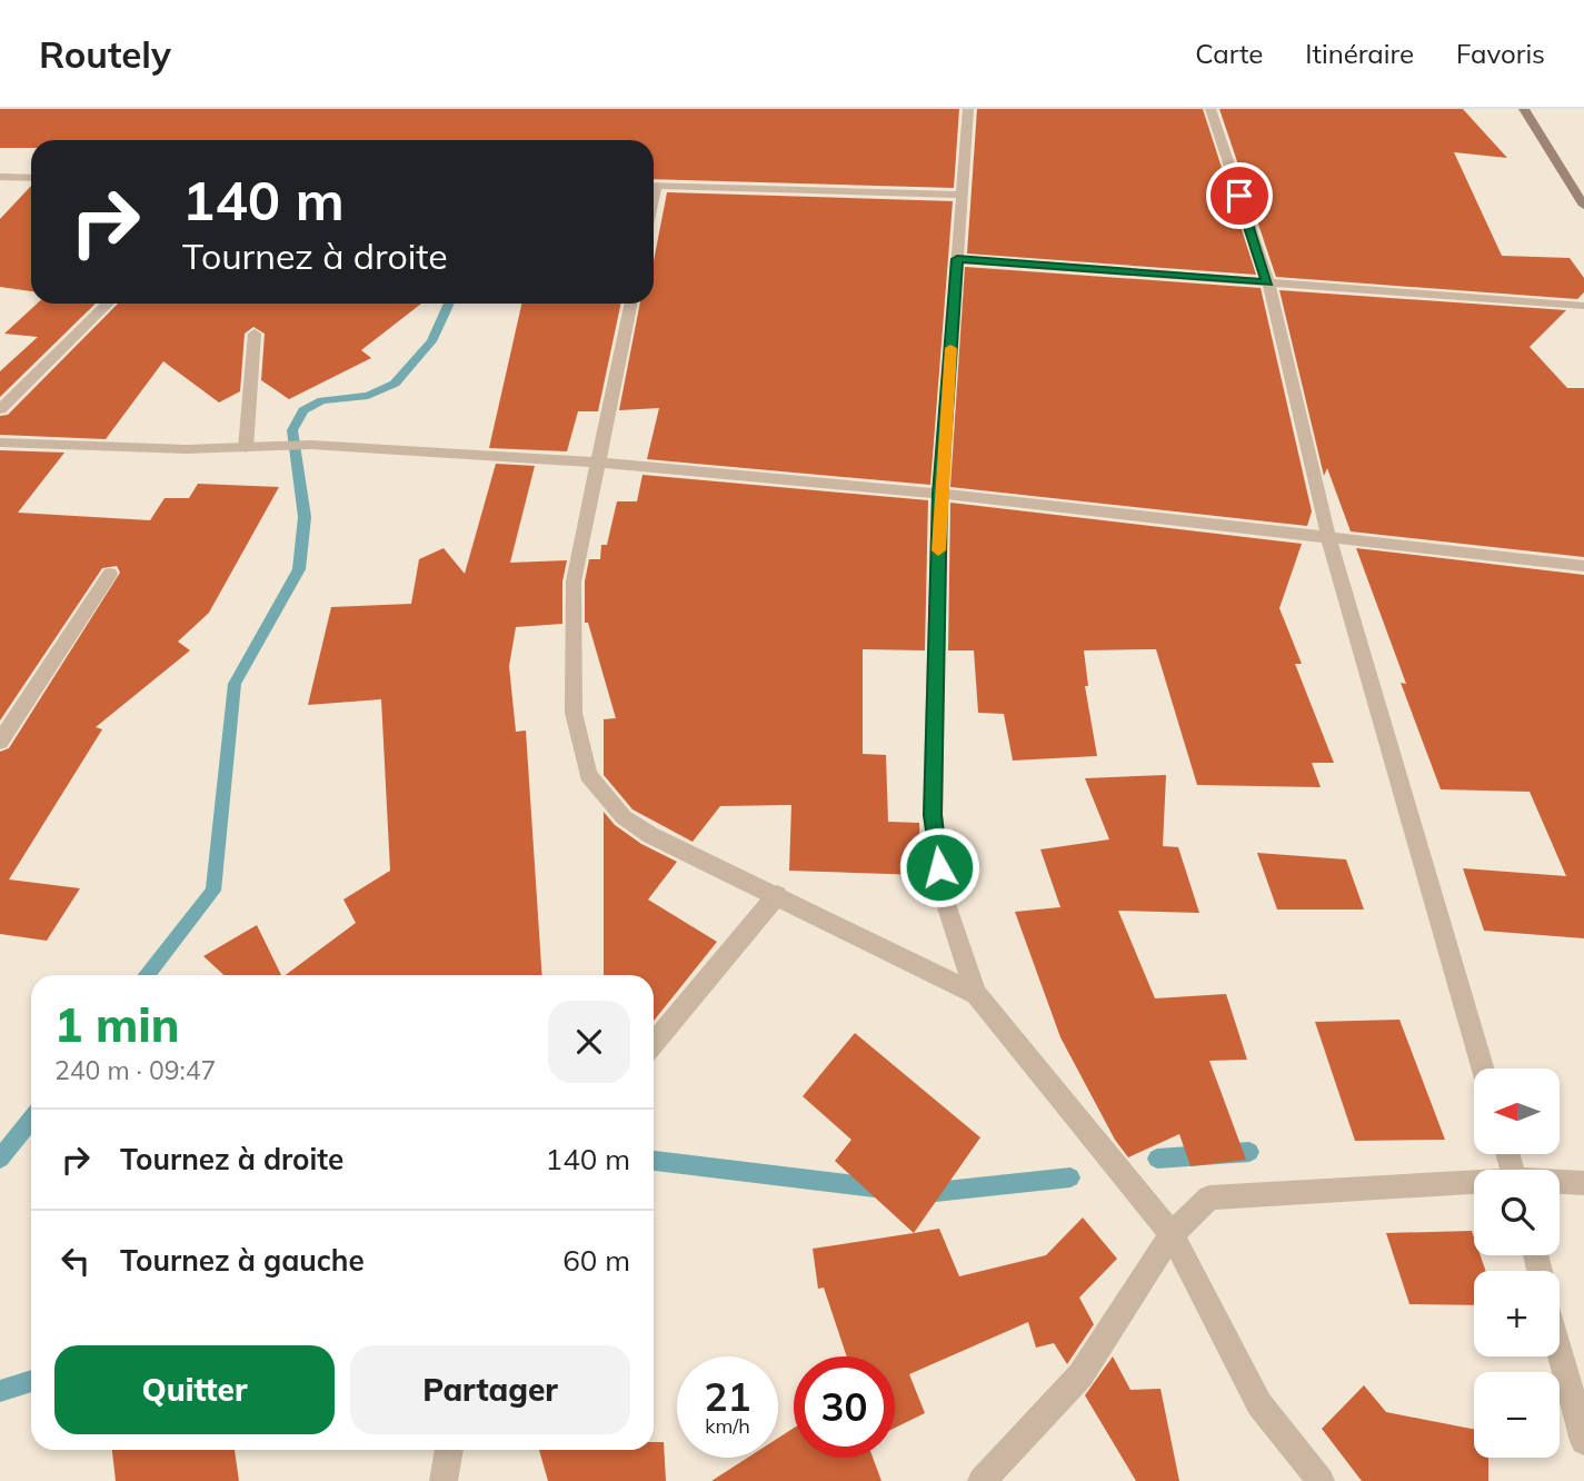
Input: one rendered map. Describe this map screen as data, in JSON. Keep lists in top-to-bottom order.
{
  "north": "left",
  "page": {
    "header": "Routely",
    "nav": ["Carte", "Itinéraire", "Favoris"],
    "turn": ["140 m", "Tournez à droite"],
    "heading": ["1 min", "240 m · 09:47"],
    "map_buttons": ["+", "−"],
    "list": [
      {
        "name": "Tournez à droite",
        "value": "140 m"
      },
      {
        "name": "Tournez à gauche",
        "value": "60 m"
      }
    ],
    "buttons": ["Quitter", "Partager"],
    "speed": "21 km/h",
    "limit": "30"
  }
}
